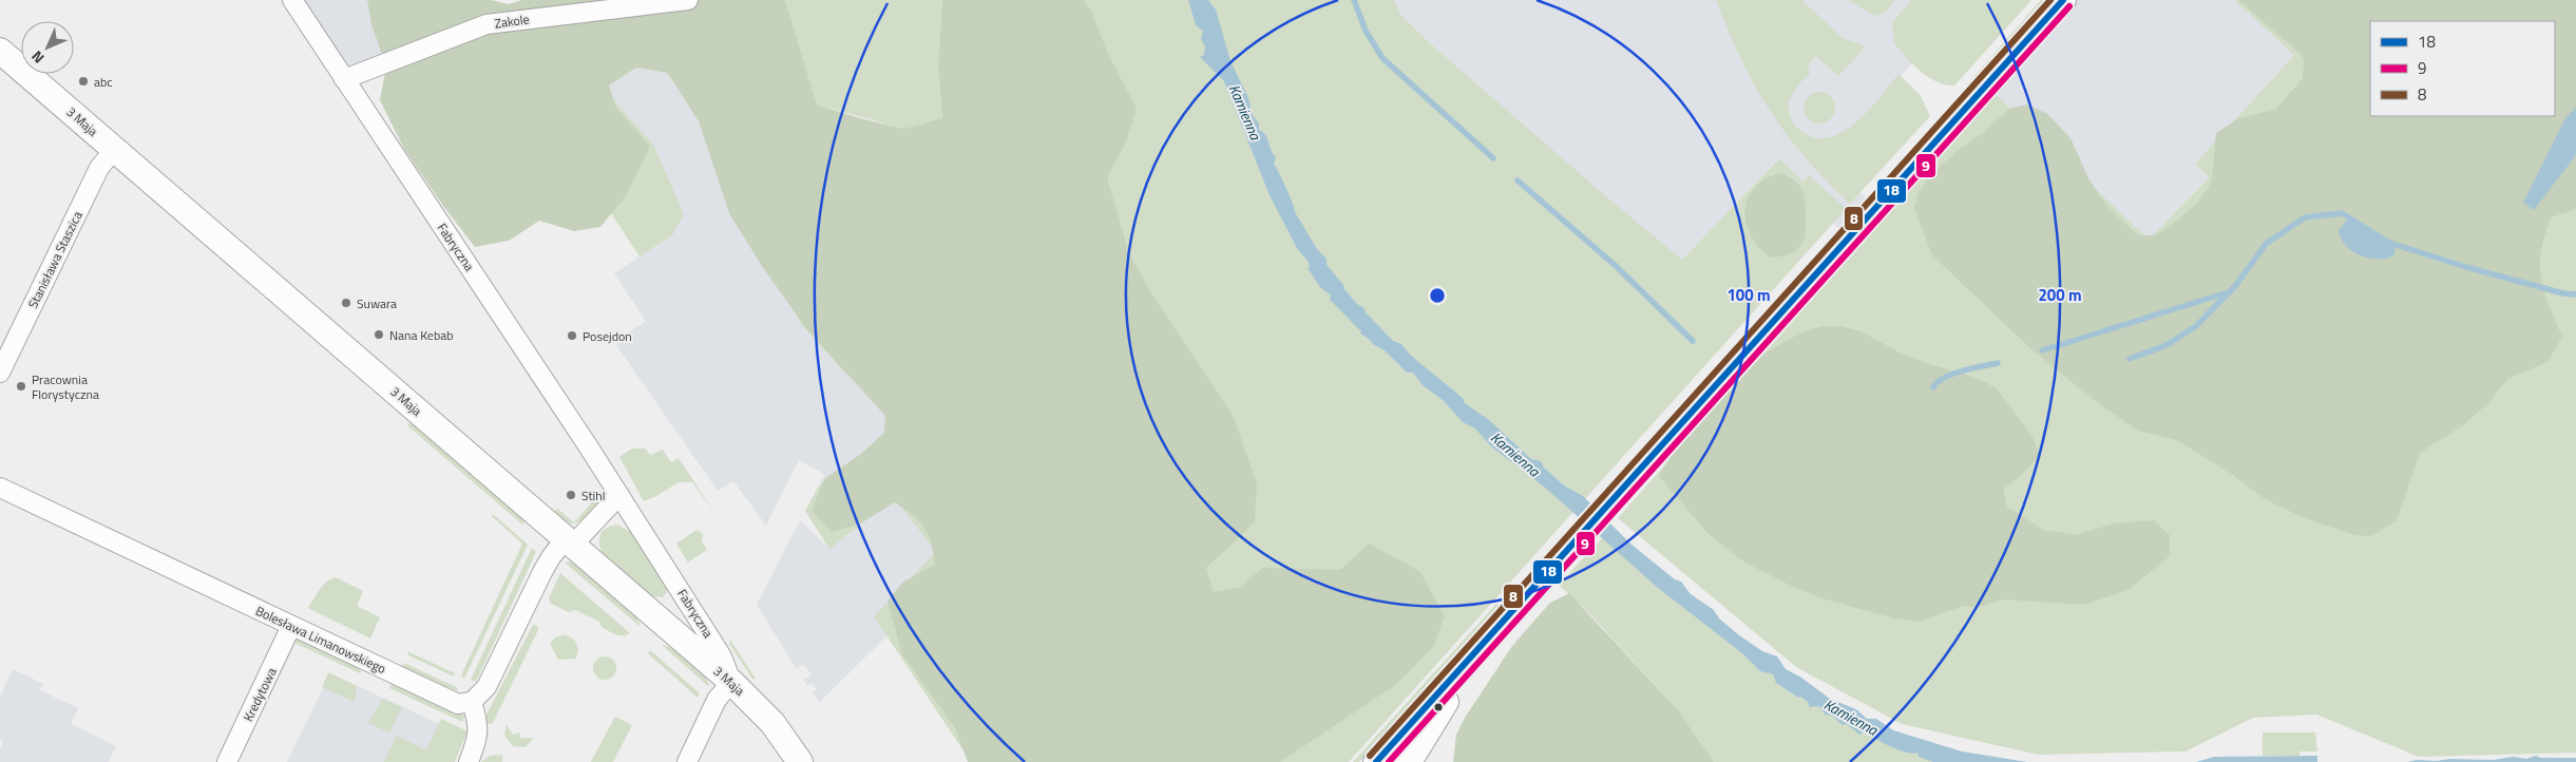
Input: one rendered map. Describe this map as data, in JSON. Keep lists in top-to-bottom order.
{
  "streets": {
    "street": [
      "Zakole",
      "3 Maja",
      "Fabryczna",
      "Stanisława Staszica",
      "Bolesława Limanowskiego",
      "Kredytowa"
    ]
  },
  "crossings": [
    ["Zakole", "Fabryczna"],
    ["3 Maja", "Fabryczna"],
    ["3 Maja", "Stanisława Staszica"],
    ["Bolesława Limanowskiego", "Kredytowa"]
  ],
  "water": ["Kamienna"],
  "places": [
    "abc",
    "Suwara",
    "Nana Kebab",
    "Posejdon",
    "Pracownia Florystyczna",
    "Stihl"
  ],
  "lines": ["transit line 18", "transit line 8", "transit line 9"],
  "legend": ["18", "9", "8"],
  "north": "bottom left",
  "rings": ["100 m", "200 m"]
}
